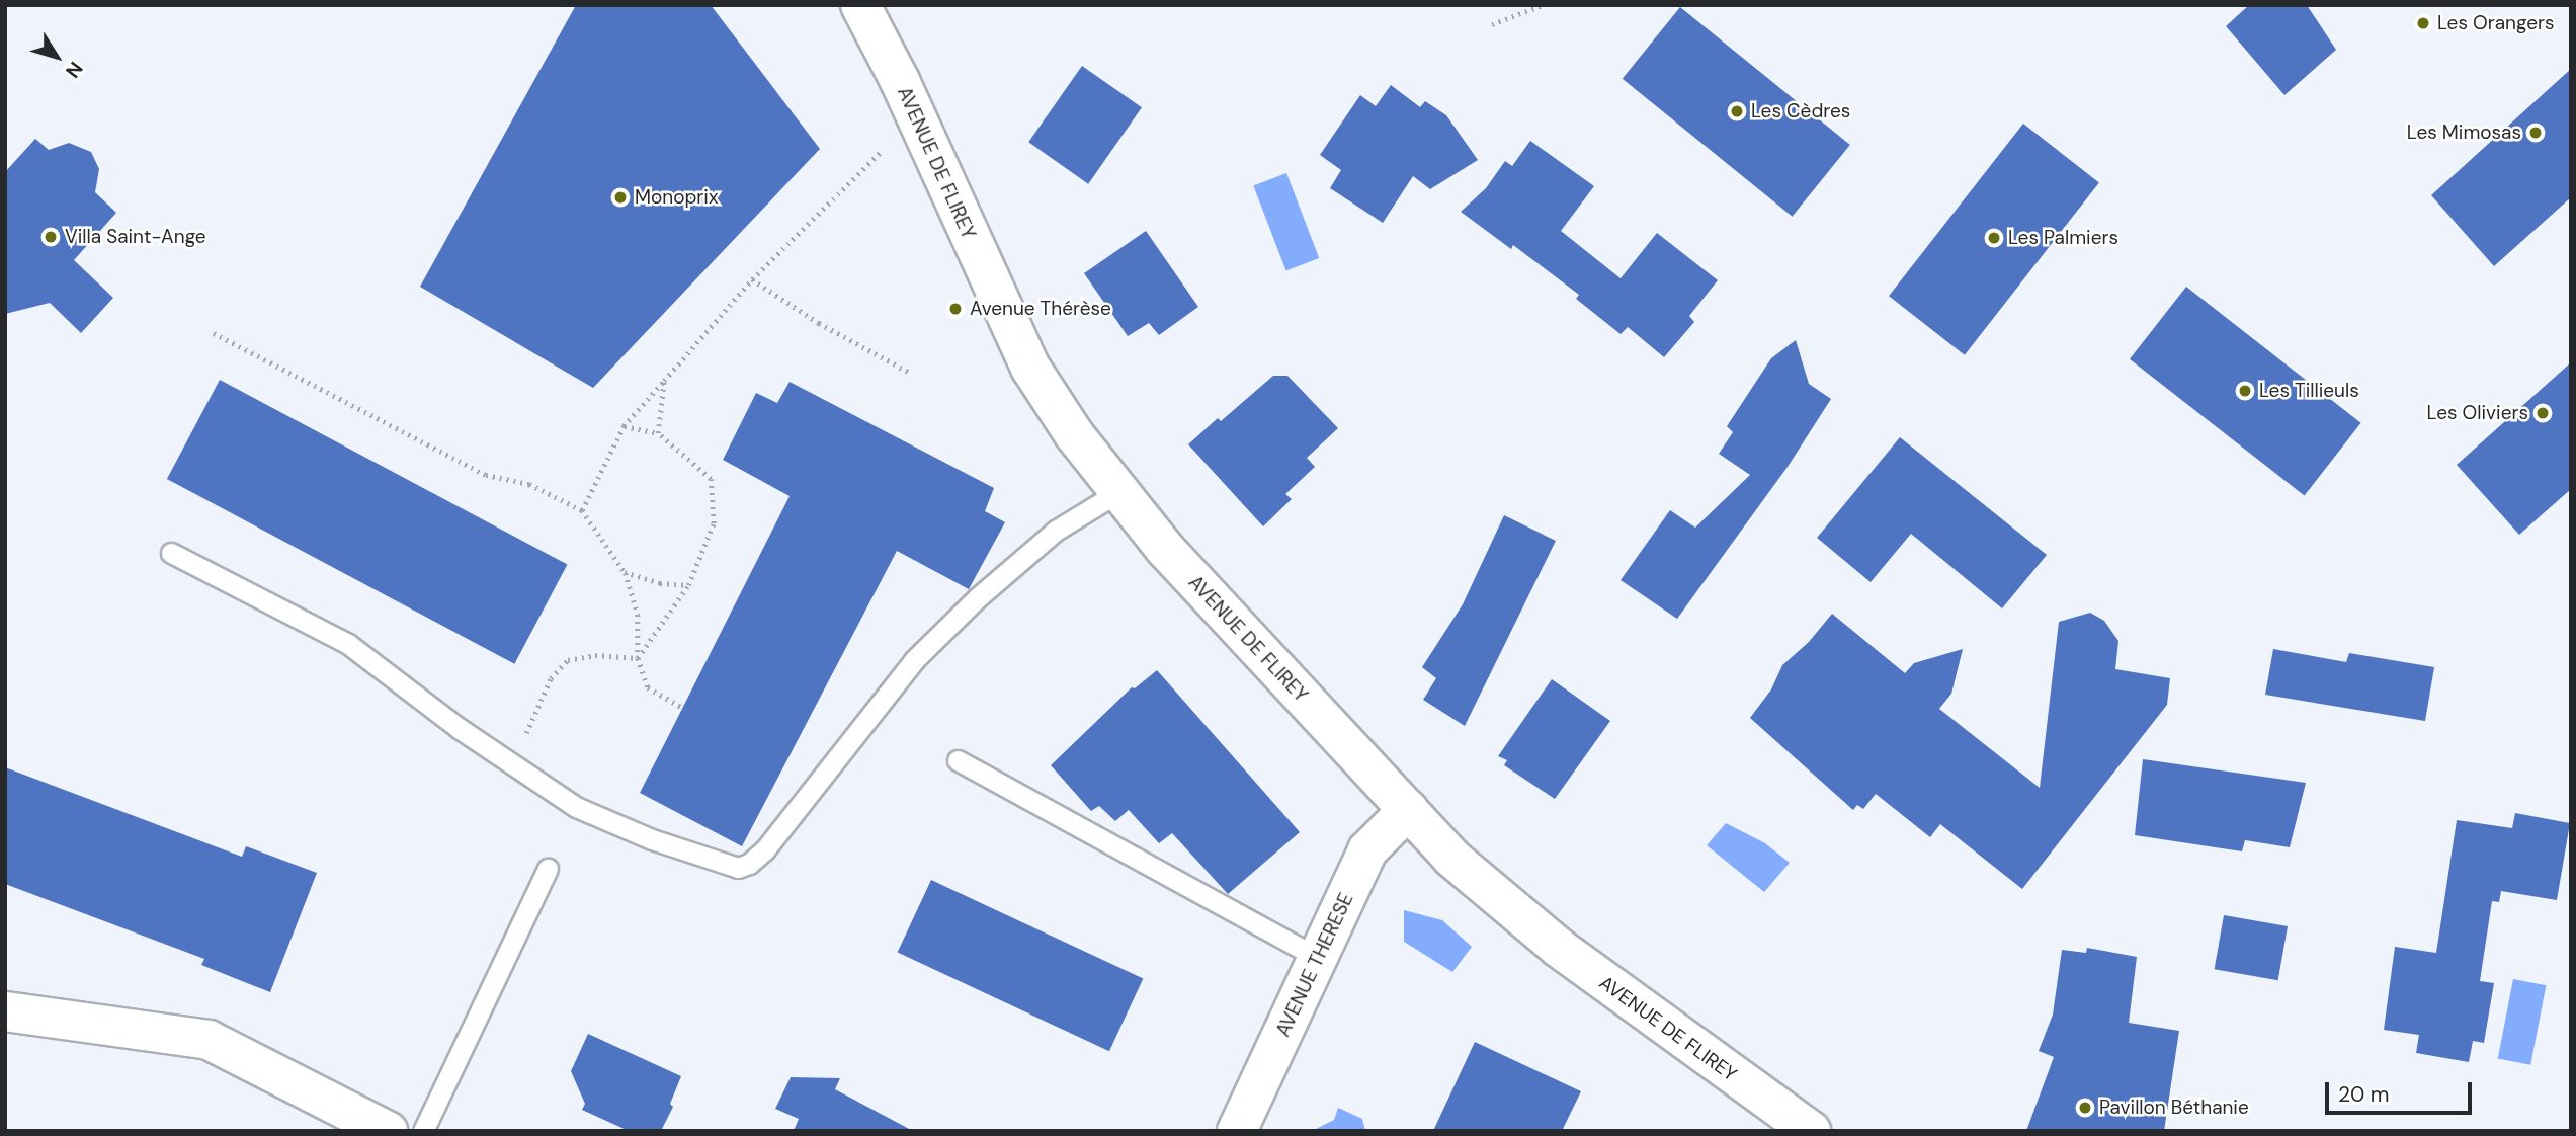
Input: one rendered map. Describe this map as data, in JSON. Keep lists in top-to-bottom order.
{
  "streets": {
    "main road": ["AVENUE DE FLIREY", "AVENUE THERESE"]
  },
  "crossings": [
    ["AVENUE DE FLIREY", "AVENUE THERESE"]
  ],
  "places": [
    "Les Orangers",
    "Les Cèdres",
    "Les Mimosas",
    "Monoprix",
    "Villa Saint-Ange",
    "Les Palmiers",
    "Avenue Thérèse",
    "Les Tillieuls",
    "Les Oliviers",
    "Pavillon Béthanie"
  ],
  "scale_bar": "20 m",
  "north": "bottom right"
}
